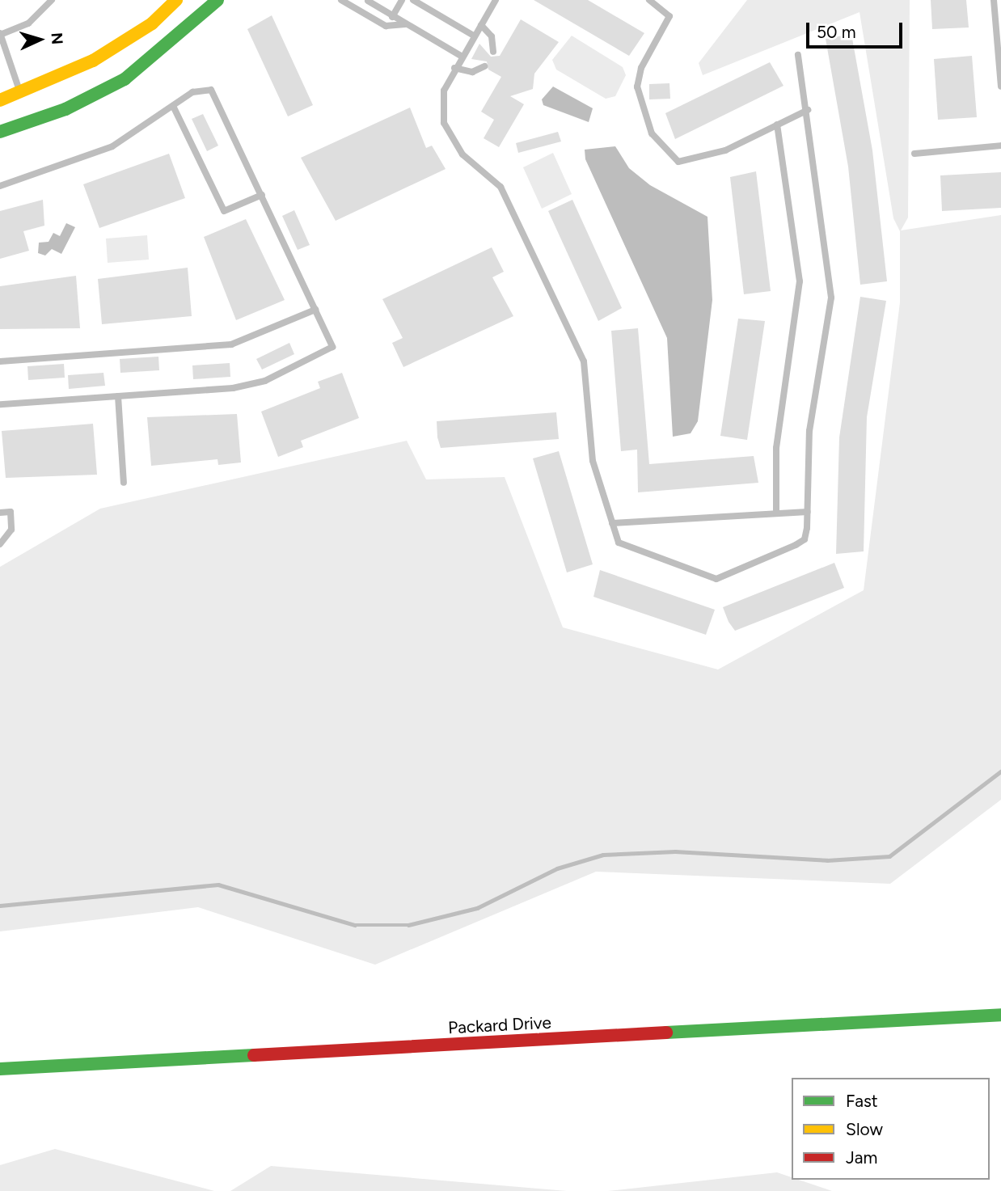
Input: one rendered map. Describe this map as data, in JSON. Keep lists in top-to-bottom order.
{
  "streets": {
    "street": ["Packard Drive"]
  },
  "legend": ["Fast", "Slow", "Jam"],
  "scale_bar": "50 m",
  "north": "right"
}
